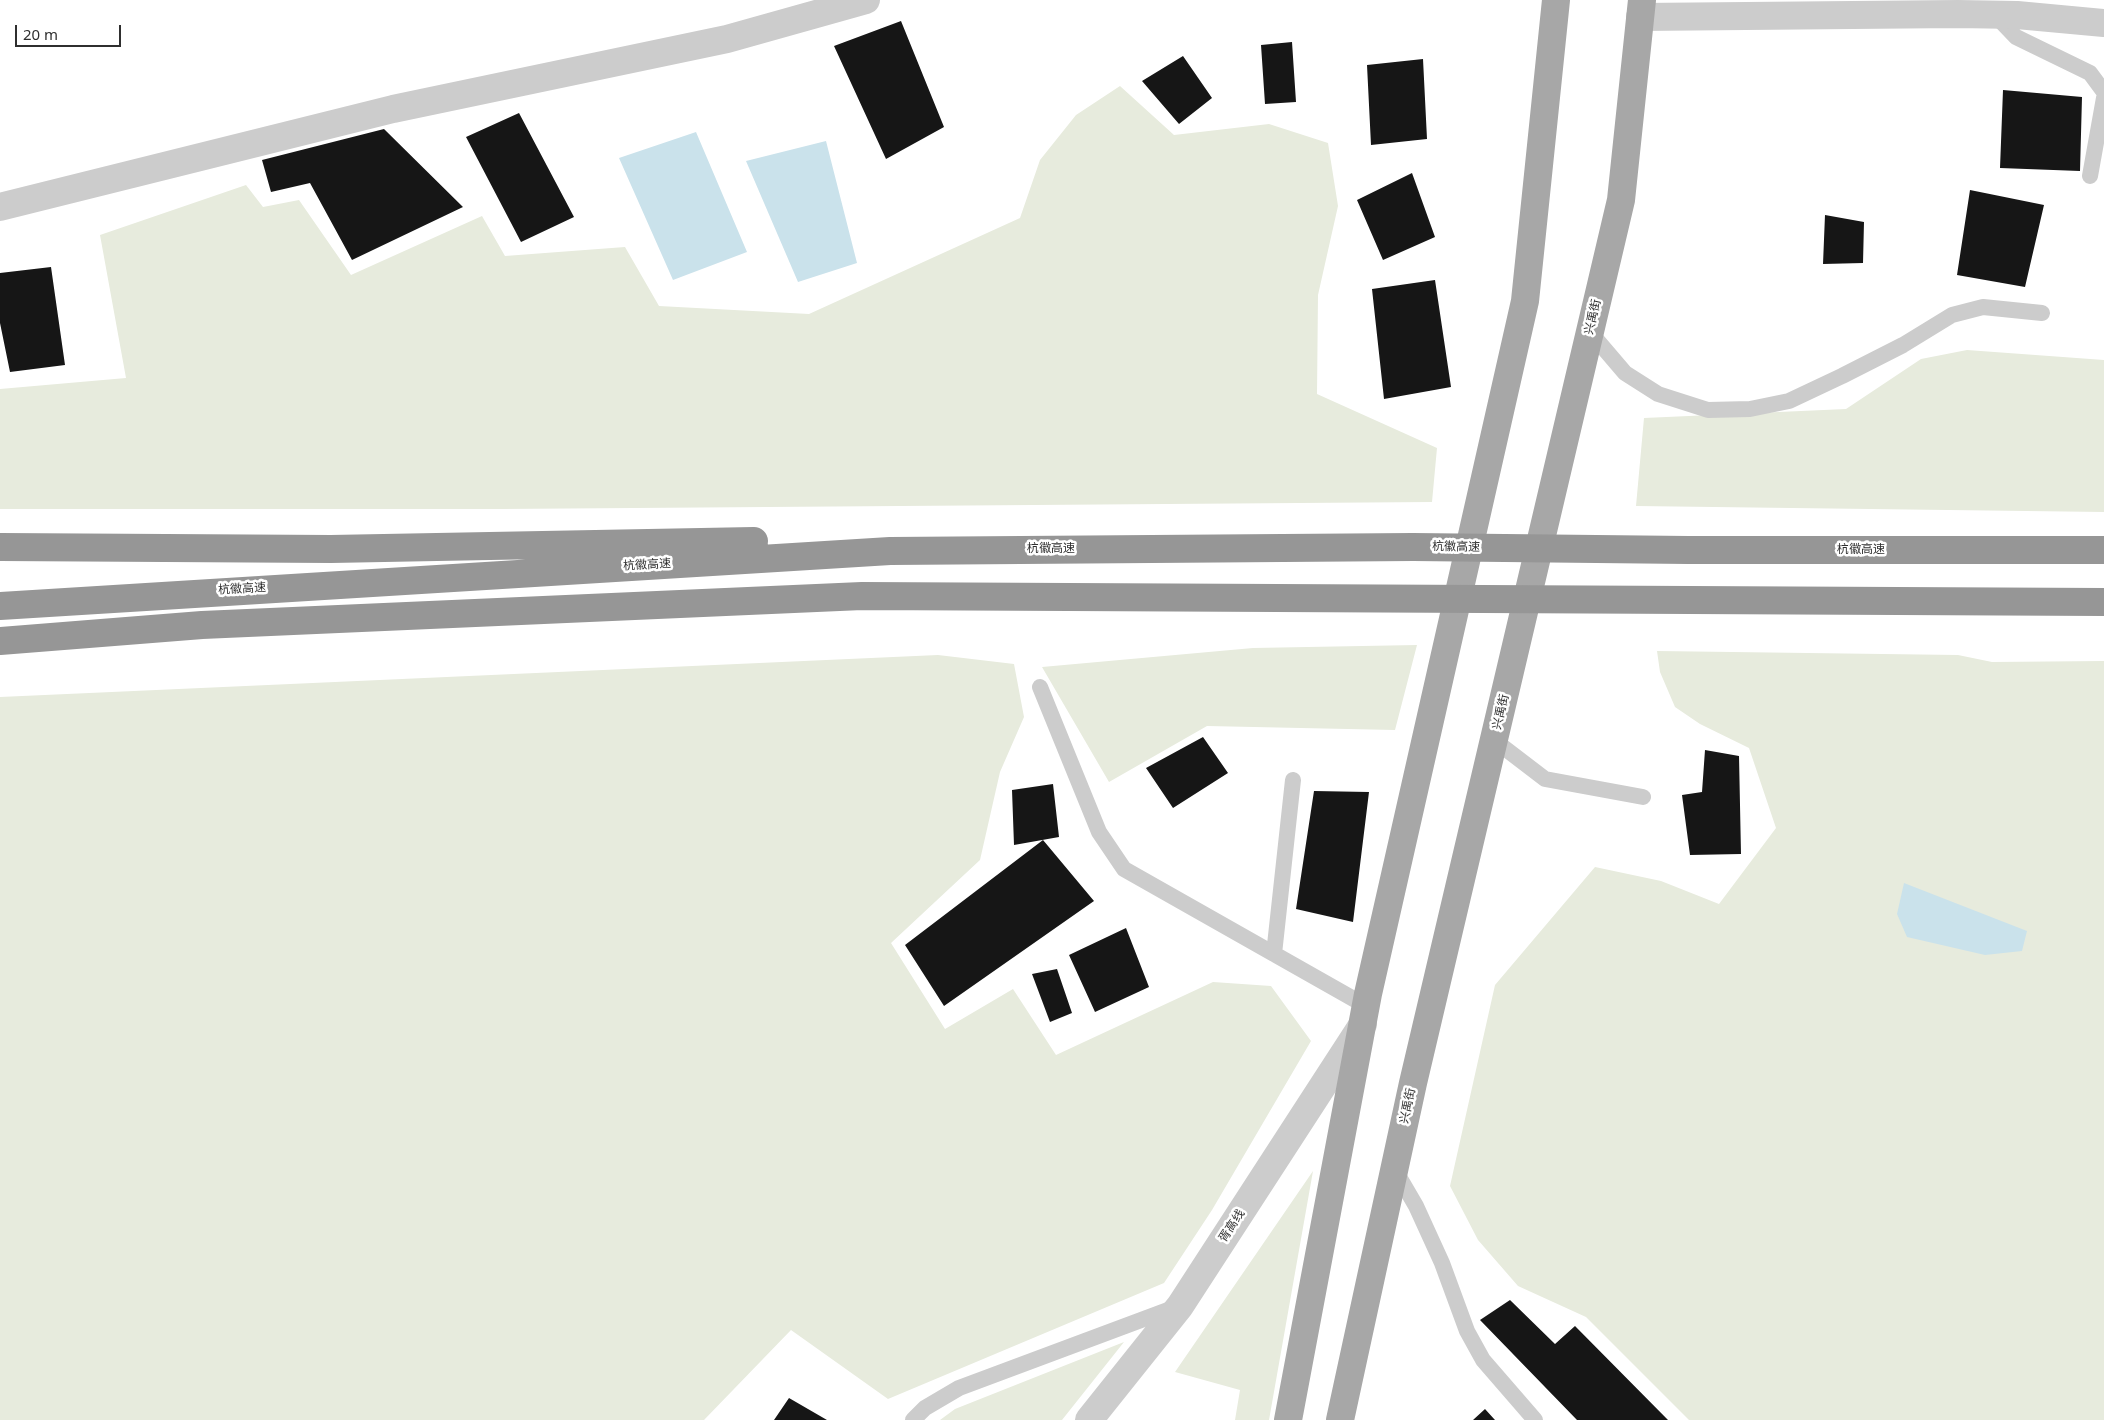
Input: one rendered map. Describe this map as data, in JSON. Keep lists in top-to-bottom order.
{
  "streets": {
    "highway": ["杭徽高速"],
    "main road": ["兴禹街"],
    "street": ["胥高线"]
  },
  "scale_bar": "20 m"
}
